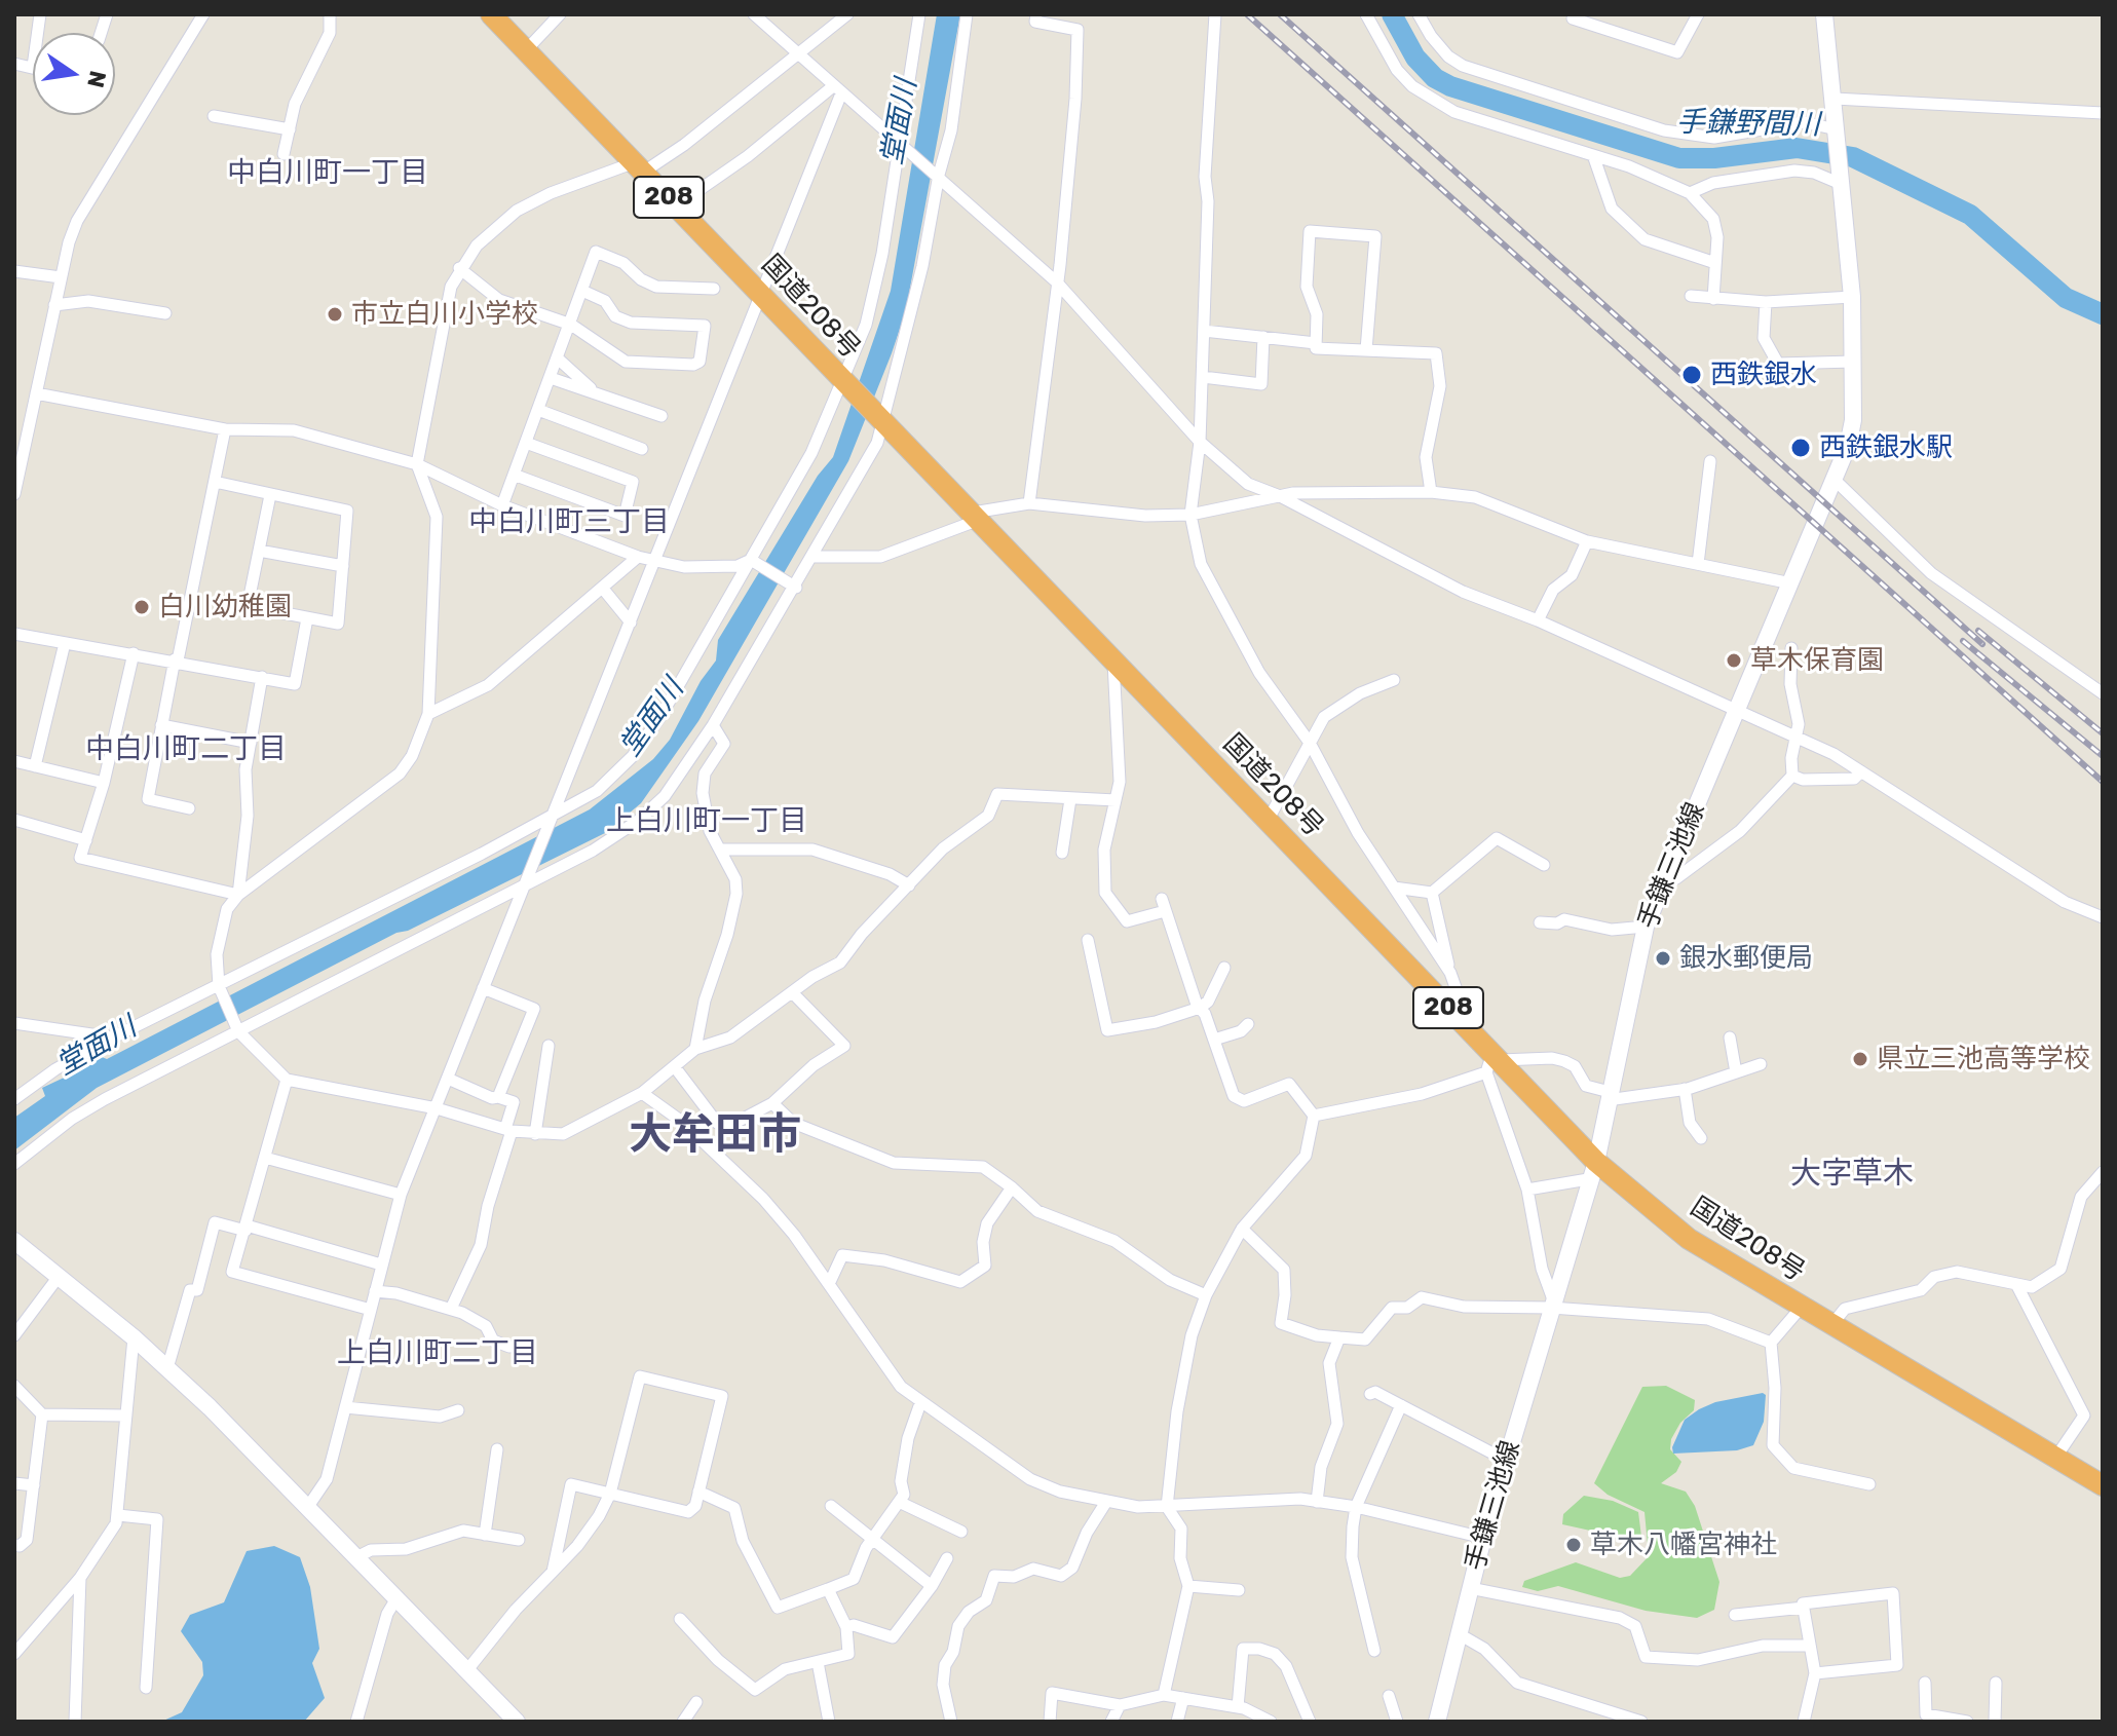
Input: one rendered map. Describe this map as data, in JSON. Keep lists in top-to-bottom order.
{
  "streets": {
    "highway": ["208", "国道208号"],
    "main road": ["手鎌三池線"]
  },
  "crossings": [
    ["国道208号", "手鎌三池線"]
  ],
  "districts": [
    "中白川町一丁目",
    "中白川町三丁目",
    "中白川町二丁目",
    "上白川町一丁目",
    "大牟田市",
    "大字草木",
    "上白川町二丁目"
  ],
  "water": ["堂面川", "手鎌野間川"],
  "places": [
    "市立白川小学校",
    "西鉄銀水",
    "西鉄銀水駅",
    "白川幼稚園",
    "草木保育園",
    "銀水郵便局",
    "県立三池高等学校",
    "草木八幡宮神社"
  ],
  "north": "right"
}
